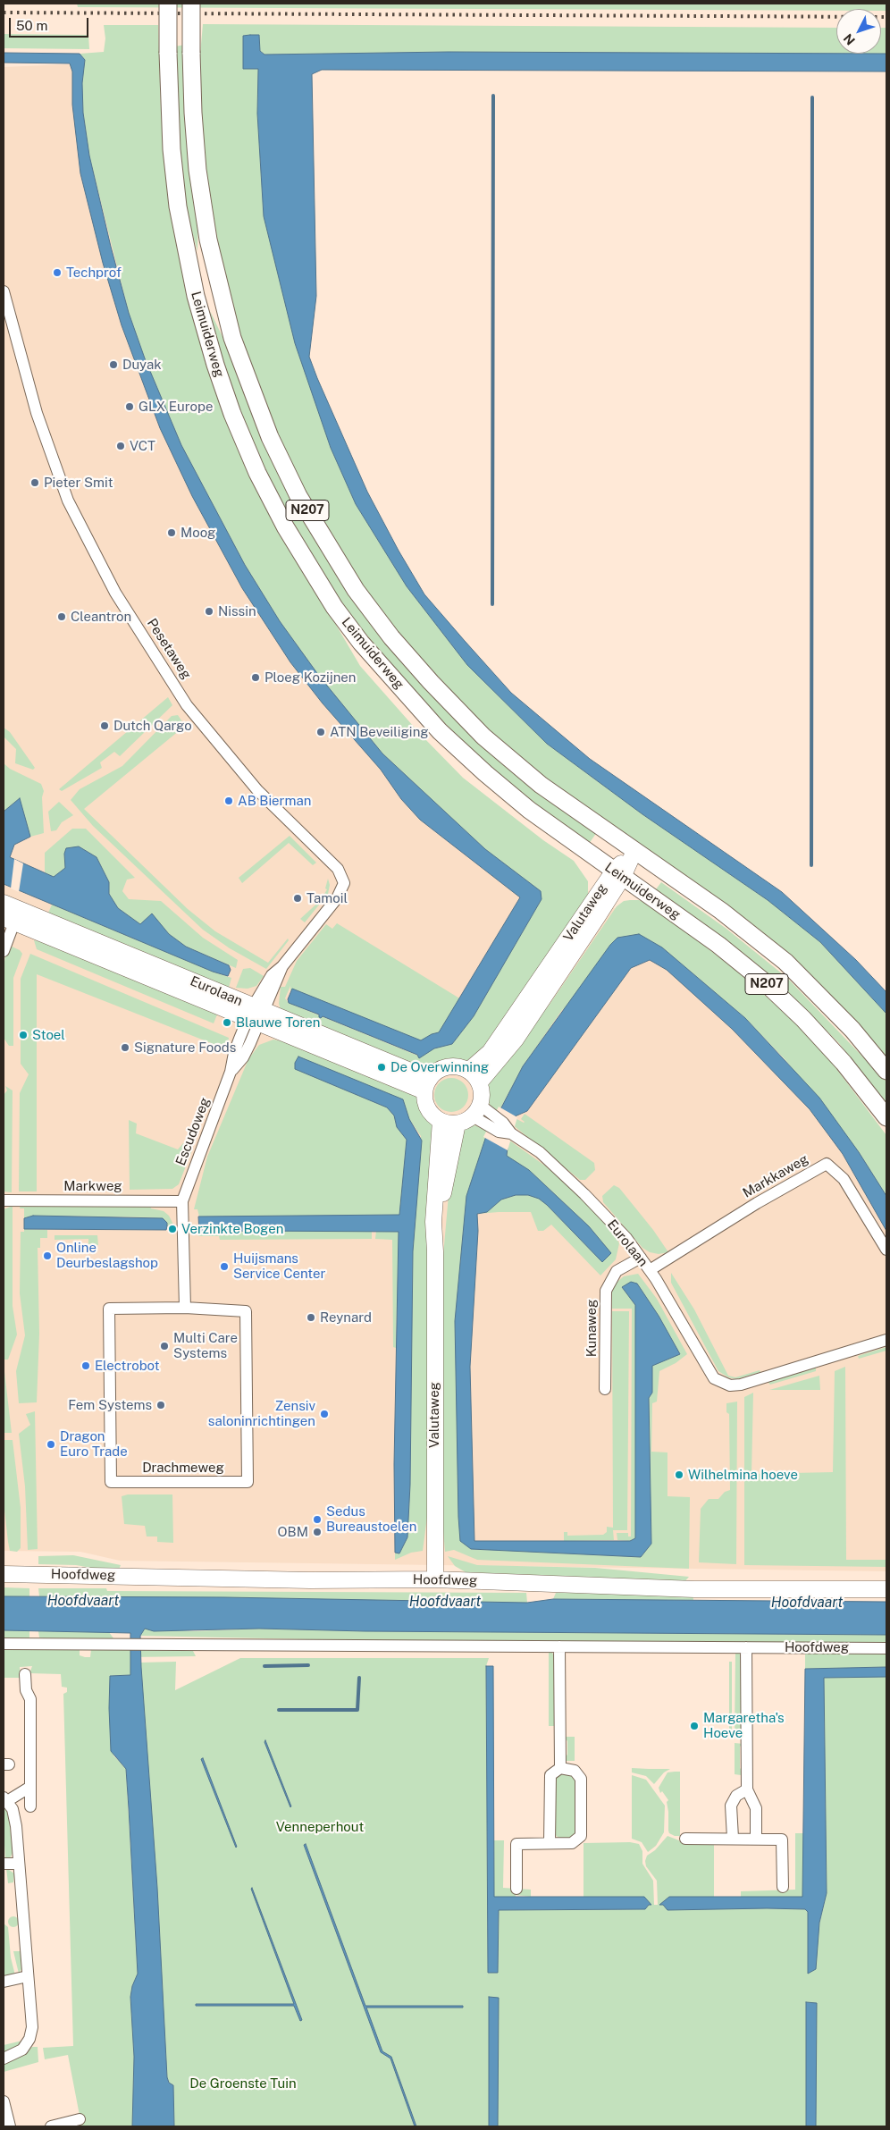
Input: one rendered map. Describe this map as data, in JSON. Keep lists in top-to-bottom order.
{
  "streets": {
    "main road": ["Leimuiderweg", "N207"],
    "street": [
      "Pesetaweg",
      "Valutaweg",
      "Eurolaan",
      "Escudoweg",
      "Markkaweg",
      "Markweg",
      "Kunaweg",
      "Drachmeweg",
      "Hoofdweg"
    ]
  },
  "crossings": [
    ["Leimuiderweg", "Valutaweg"],
    ["Pesetaweg", "Eurolaan"],
    ["Pesetaweg", "Escudoweg"],
    ["Valutaweg", "Eurolaan"],
    ["Valutaweg", "Hoofdweg"],
    ["Eurolaan", "Escudoweg"],
    ["Eurolaan", "Markkaweg"],
    ["Eurolaan", "Kunaweg"],
    ["Escudoweg", "Markweg"]
  ],
  "water": ["Hoofdvaart"],
  "parks": ["Venneperhout", "De Groenste Tuin"],
  "places": [
    "Techprof",
    "Duyak",
    "GLX Europe",
    "VCT",
    "Pieter Smit",
    "Moog",
    "Nissin",
    "Cleantron",
    "Ploeg Kozijnen",
    "Dutch Qargo",
    "ATN Beveiliging",
    "AB Bierman",
    "Tamoil",
    "Blauwe Toren",
    "Stoel",
    "Signature Foods",
    "De Overwinning",
    "Verzinkte Bogen",
    "Online Deurbeslagshop",
    "Huijsmans Service Center",
    "Reynard",
    "Multi Care Systems",
    "Electrobot",
    "Fem Systems",
    "Zensiv saloninrichtingen",
    "Dragon Euro Trade",
    "Wilhelmina hoeve",
    "Sedus Bureaustoelen",
    "OBM",
    "Margaretha's Hoeve"
  ],
  "scale_bar": "50 m",
  "north": "bottom left"
}
